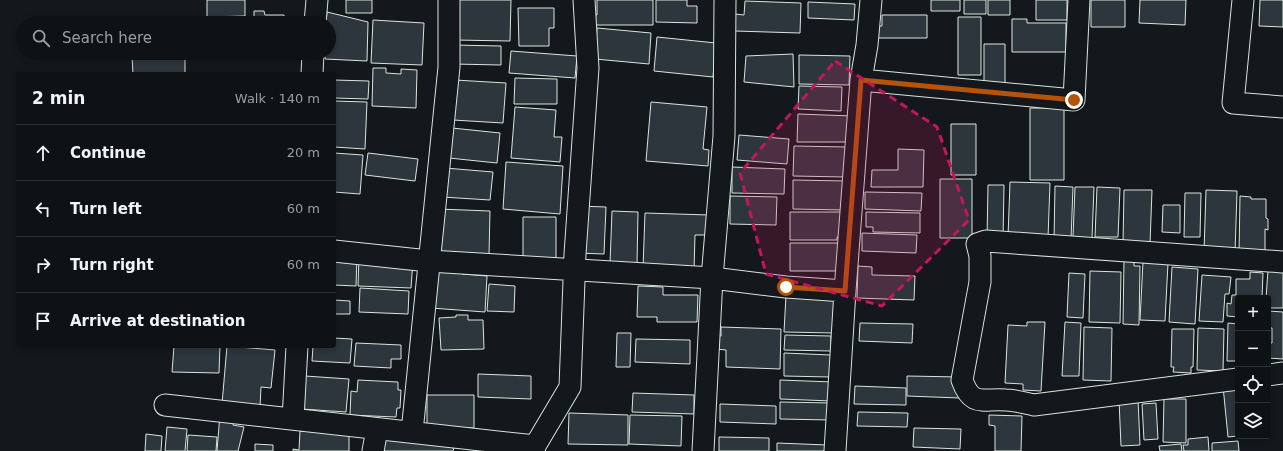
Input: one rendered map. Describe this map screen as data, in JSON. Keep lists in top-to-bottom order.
{
  "page": {
    "search": "Search here",
    "heading": ["2 min", "Walk · 140 m"],
    "list": [
      ["Continue", "20 m"],
      ["Turn left", "60 m"],
      ["Turn right", "60 m"],
      "Arrive at destination"
    ],
    "map_buttons": ["+", "−"]
  }
}
